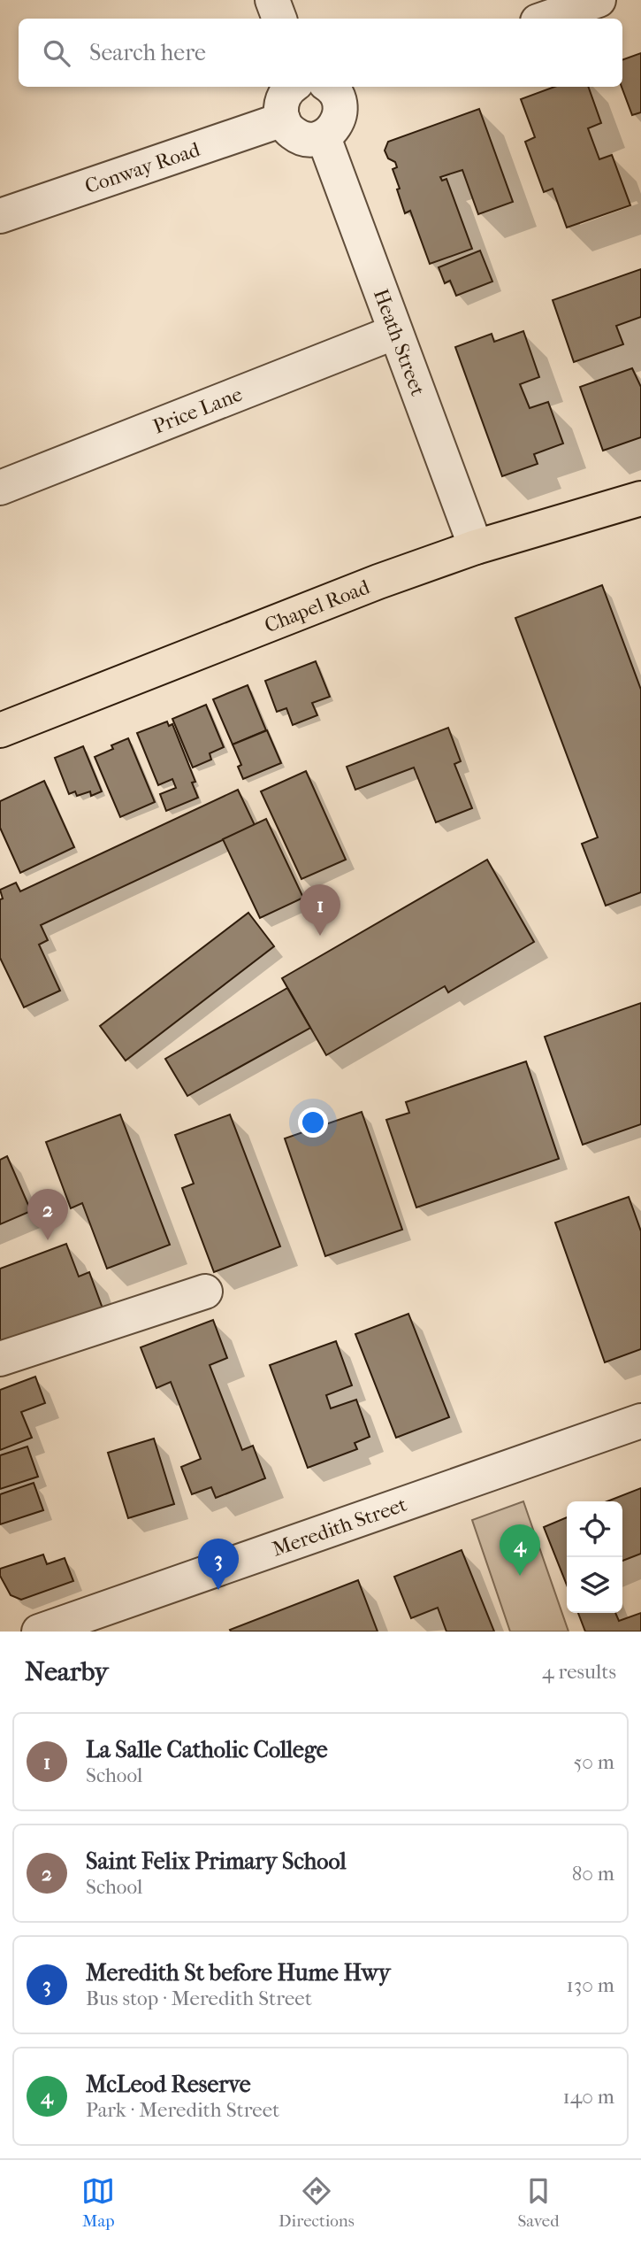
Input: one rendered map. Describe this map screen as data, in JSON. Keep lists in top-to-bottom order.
{
  "streets": {
    "main road": ["Chapel Road"],
    "street": [
      "Conway Road",
      "Heath Street",
      "Price Lane",
      "Meredith Street"
    ]
  },
  "crossings": [
    ["Heath Street", "Price Lane"],
    ["Heath Street", "Chapel Road"]
  ],
  "page": {
    "search": "Search here",
    "pins": [
      "1",
      "2",
      "4",
      "3"
    ],
    "heading": ["Nearby", "4 results"],
    "list": [
      {
        "mark": "1",
        "name": "La Salle Catholic College",
        "note": "School",
        "value": "50 m"
      },
      {
        "mark": "2",
        "name": "Saint Felix Primary School",
        "note": "School",
        "value": "80 m"
      },
      {
        "mark": "3",
        "name": "Meredith St before Hume Hwy",
        "note": "Bus stop · Meredith Street",
        "value": "130 m"
      },
      {
        "mark": "4",
        "name": "McLeod Reserve",
        "note": "Park · Meredith Street",
        "value": "140 m"
      }
    ],
    "nav": ["Map", "Directions", "Saved"]
  }
}
